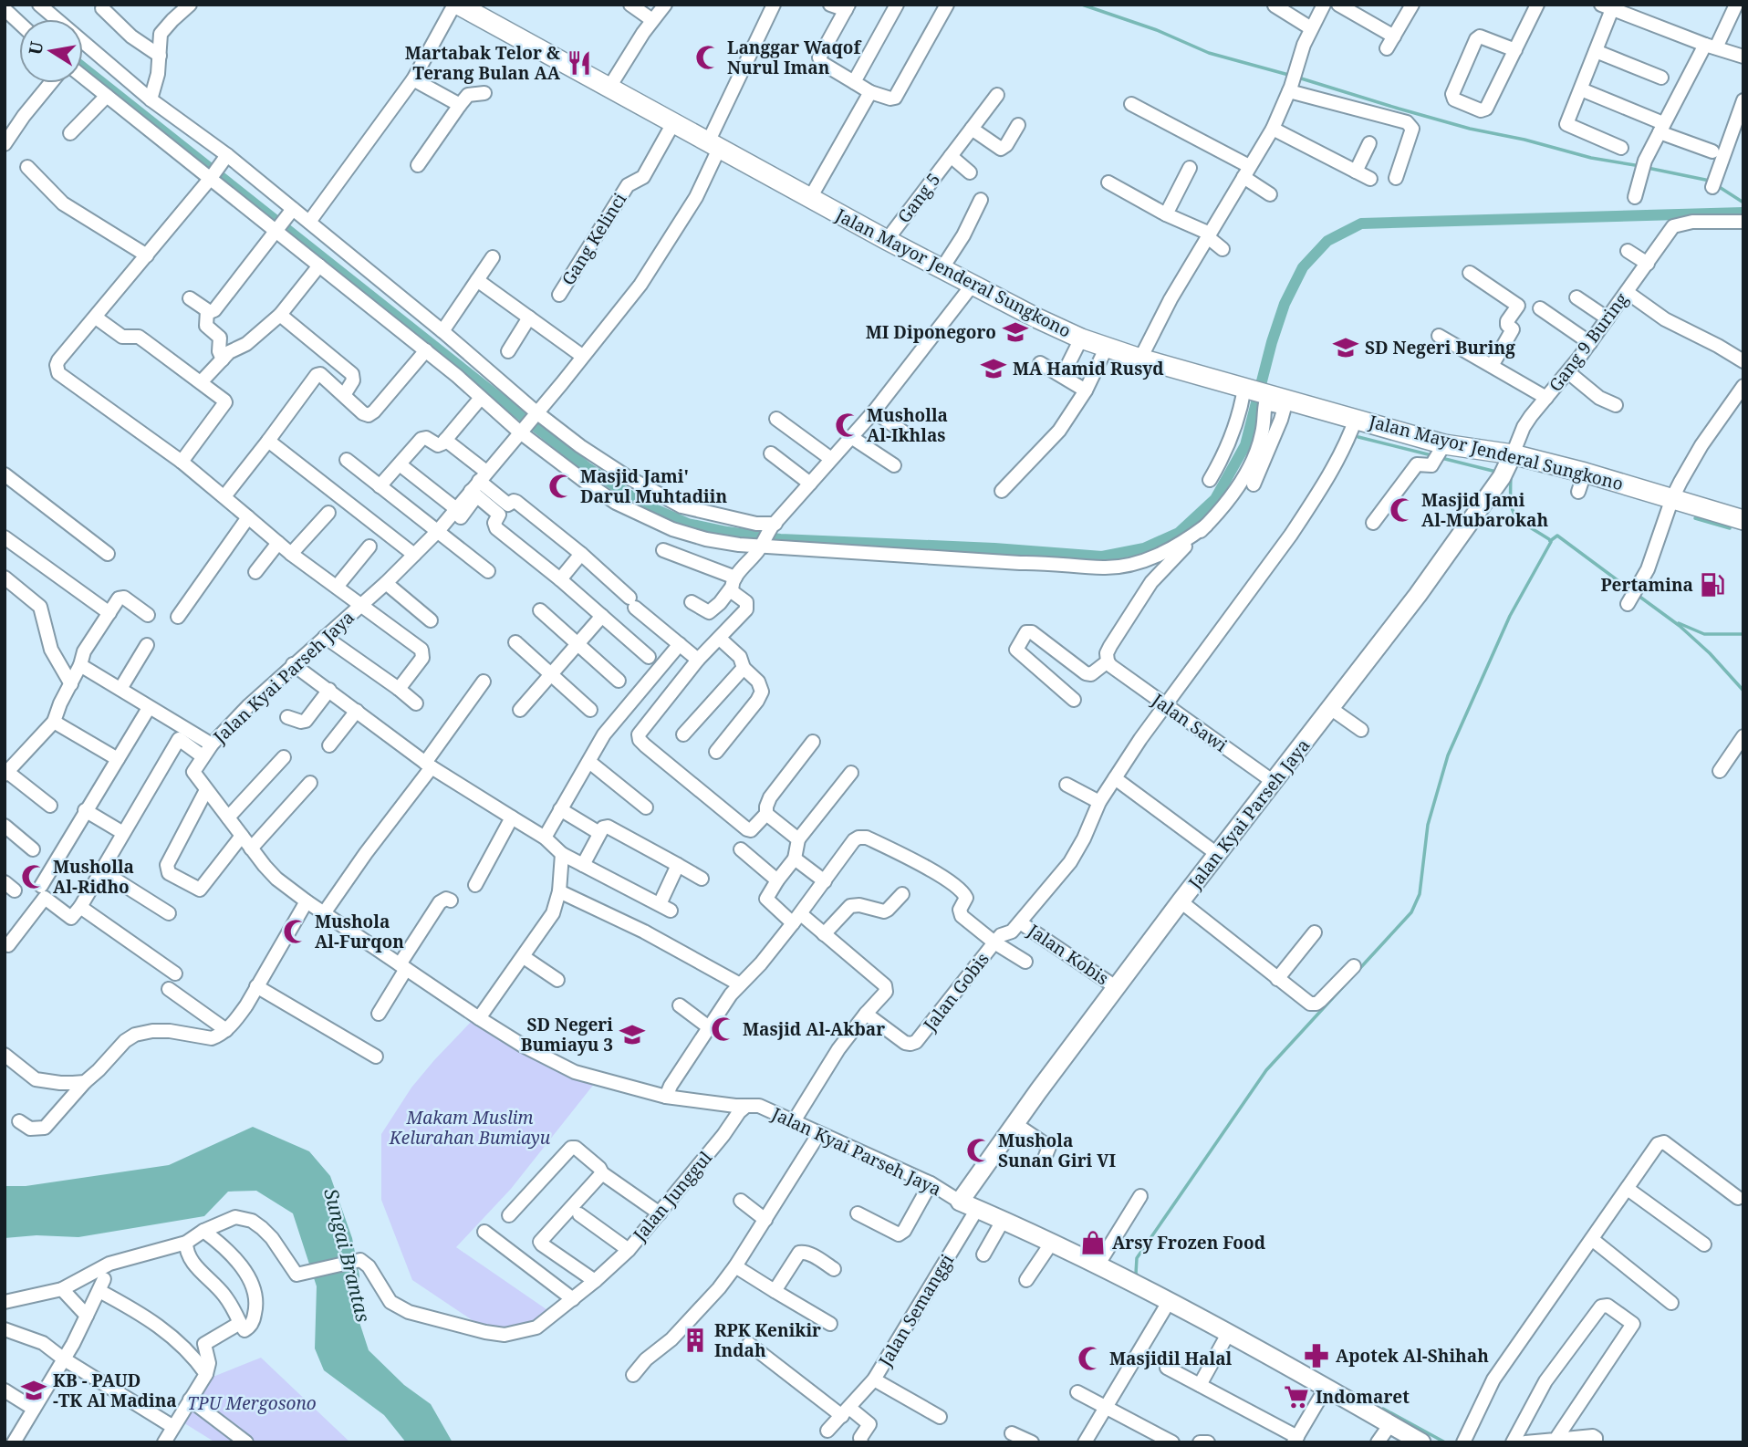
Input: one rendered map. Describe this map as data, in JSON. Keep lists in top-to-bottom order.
{
  "streets": {
    "main road": ["Jalan Mayor Jenderal Sungkono", "Jalan Kyai Parseh Jaya"],
    "street": [
      "Gang 5",
      "Gang Kelinci",
      "Gang 9 Buring",
      "Jalan Sawi",
      "Jalan Kobis",
      "Jalan Gobis",
      "Jalan Junggul",
      "Jalan Semanggi"
    ]
  },
  "crossings": [
    ["Gang 5", "Jalan Mayor Jenderal Sungkono"],
    ["Gang Kelinci", "Jalan Mayor Jenderal Sungkono"],
    ["Jalan Mayor Jenderal Sungkono", "Gang 9 Buring"],
    ["Jalan Mayor Jenderal Sungkono", "Jalan Kyai Parseh Jaya"],
    ["Jalan Mayor Jenderal Sungkono", "Jalan Gobis"],
    ["Gang 9 Buring", "Jalan Kyai Parseh Jaya"],
    ["Jalan Kyai Parseh Jaya", "Jalan Sawi"],
    ["Jalan Kyai Parseh Jaya", "Jalan Kobis"],
    ["Jalan Kyai Parseh Jaya", "Jalan Junggul"],
    ["Jalan Kyai Parseh Jaya", "Jalan Semanggi"],
    ["Jalan Sawi", "Jalan Gobis"],
    ["Jalan Kobis", "Jalan Gobis"]
  ],
  "water": ["Sungai Brantas"],
  "parks": ["Makam Muslim Kelurahan Bumiayu", "TPU Mergosono"],
  "places": {
    "mosque": [
      "Langgar Waqof Nurul Iman",
      "Musholla Al-Ikhlas",
      "Masjid Jami' Darul Muhtadiin",
      "Masjid Jami Al-Mubarokah",
      "Musholla Al-Ridho",
      "Mushola Al-Furqon",
      "Masjid Al-Akbar",
      "Mushola Sunan Giri VI",
      "Masjidil Halal"
    ],
    "restaurant": ["Martabak Telor & Terang Bulan AA"],
    "school or university": [
      "MI Diponegoro",
      "SD Negeri Buring",
      "MA Hamid Rusyd",
      "SD Negeri Bumiayu 3",
      "KB - PAUD -TK Al Madina"
    ],
    "fuel station": ["Pertamina"],
    "shop": ["Arsy Frozen Food"],
    "building": ["RPK Kenikir Indah"],
    "pharmacy": ["Apotek Al-Shihah"],
    "supermarket": ["Indomaret"]
  },
  "north": "left"
}
